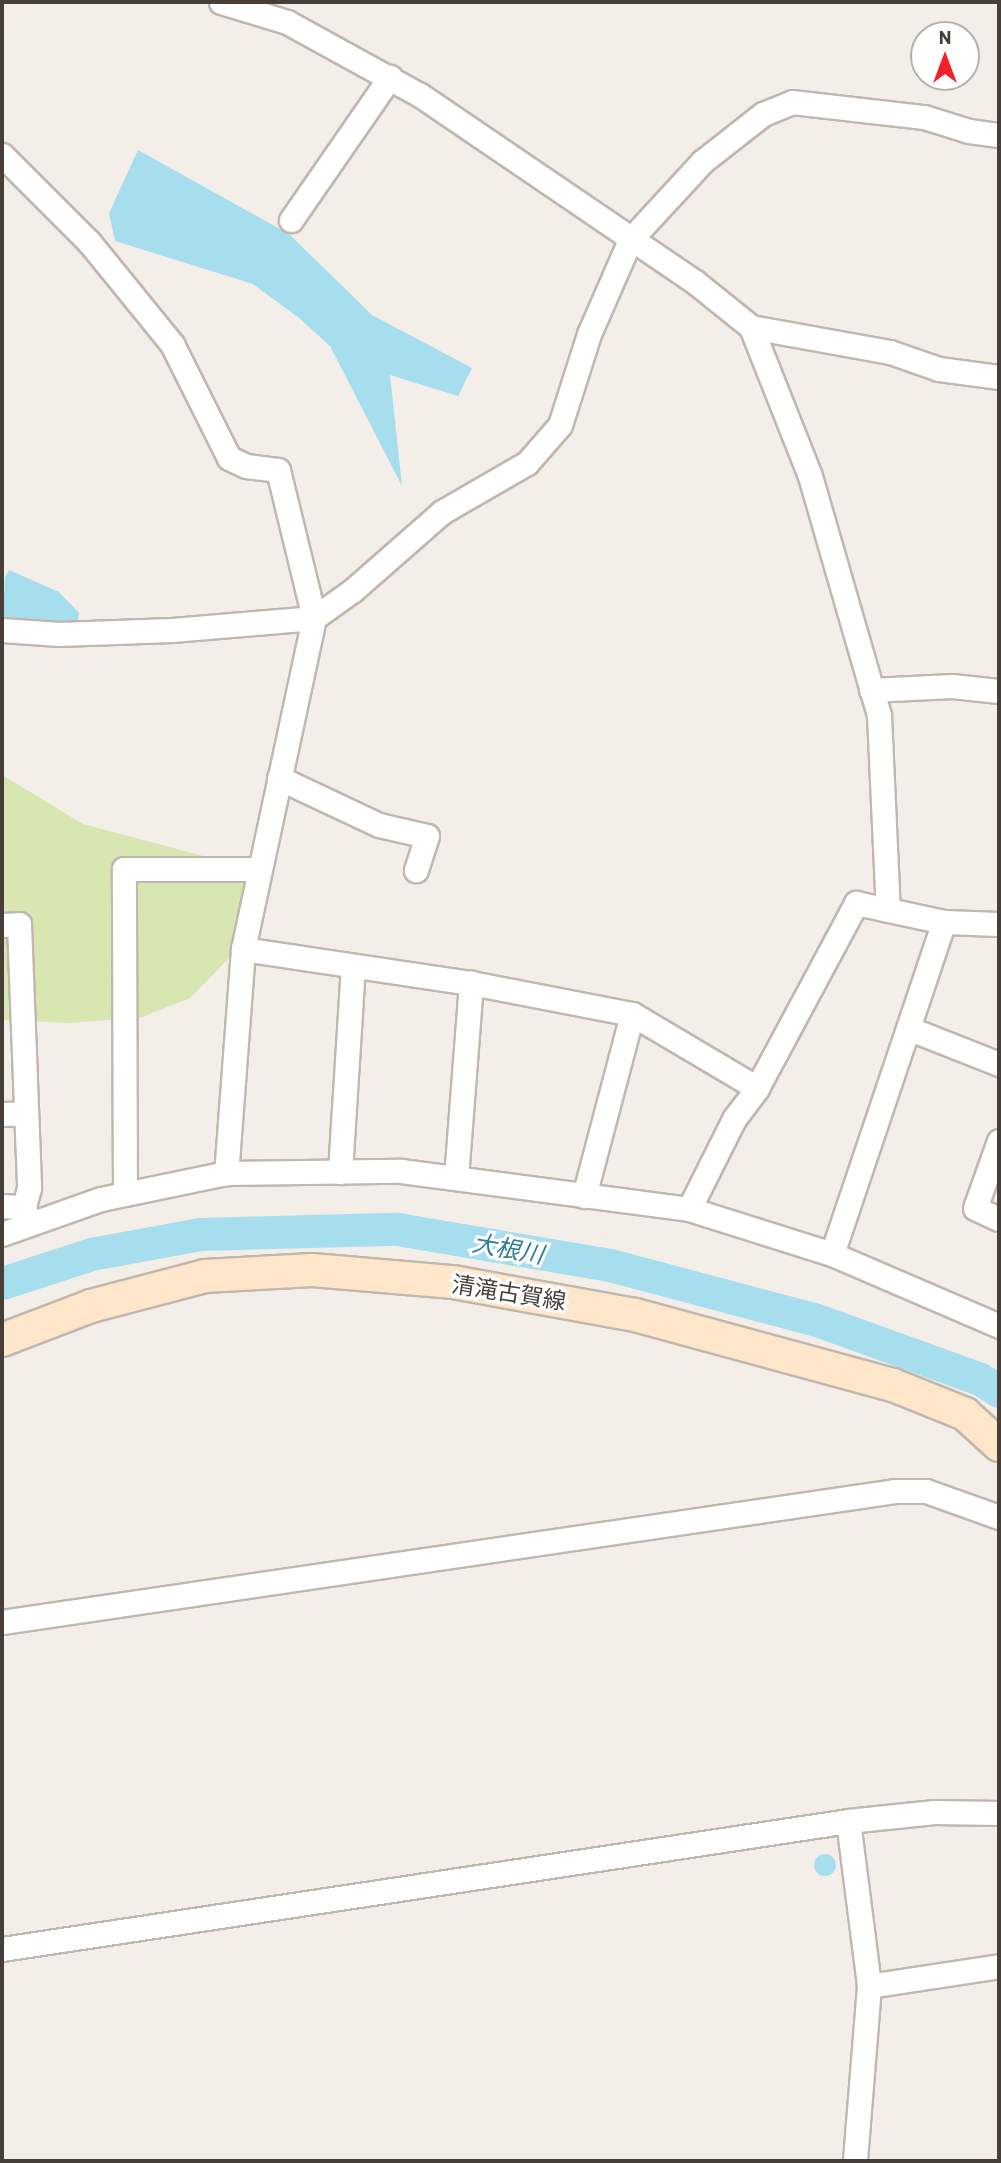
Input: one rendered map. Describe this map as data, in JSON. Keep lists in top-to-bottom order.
{
  "streets": {
    "main road": ["清滝古賀線"]
  },
  "water": ["大根川"],
  "north": "top"
}
